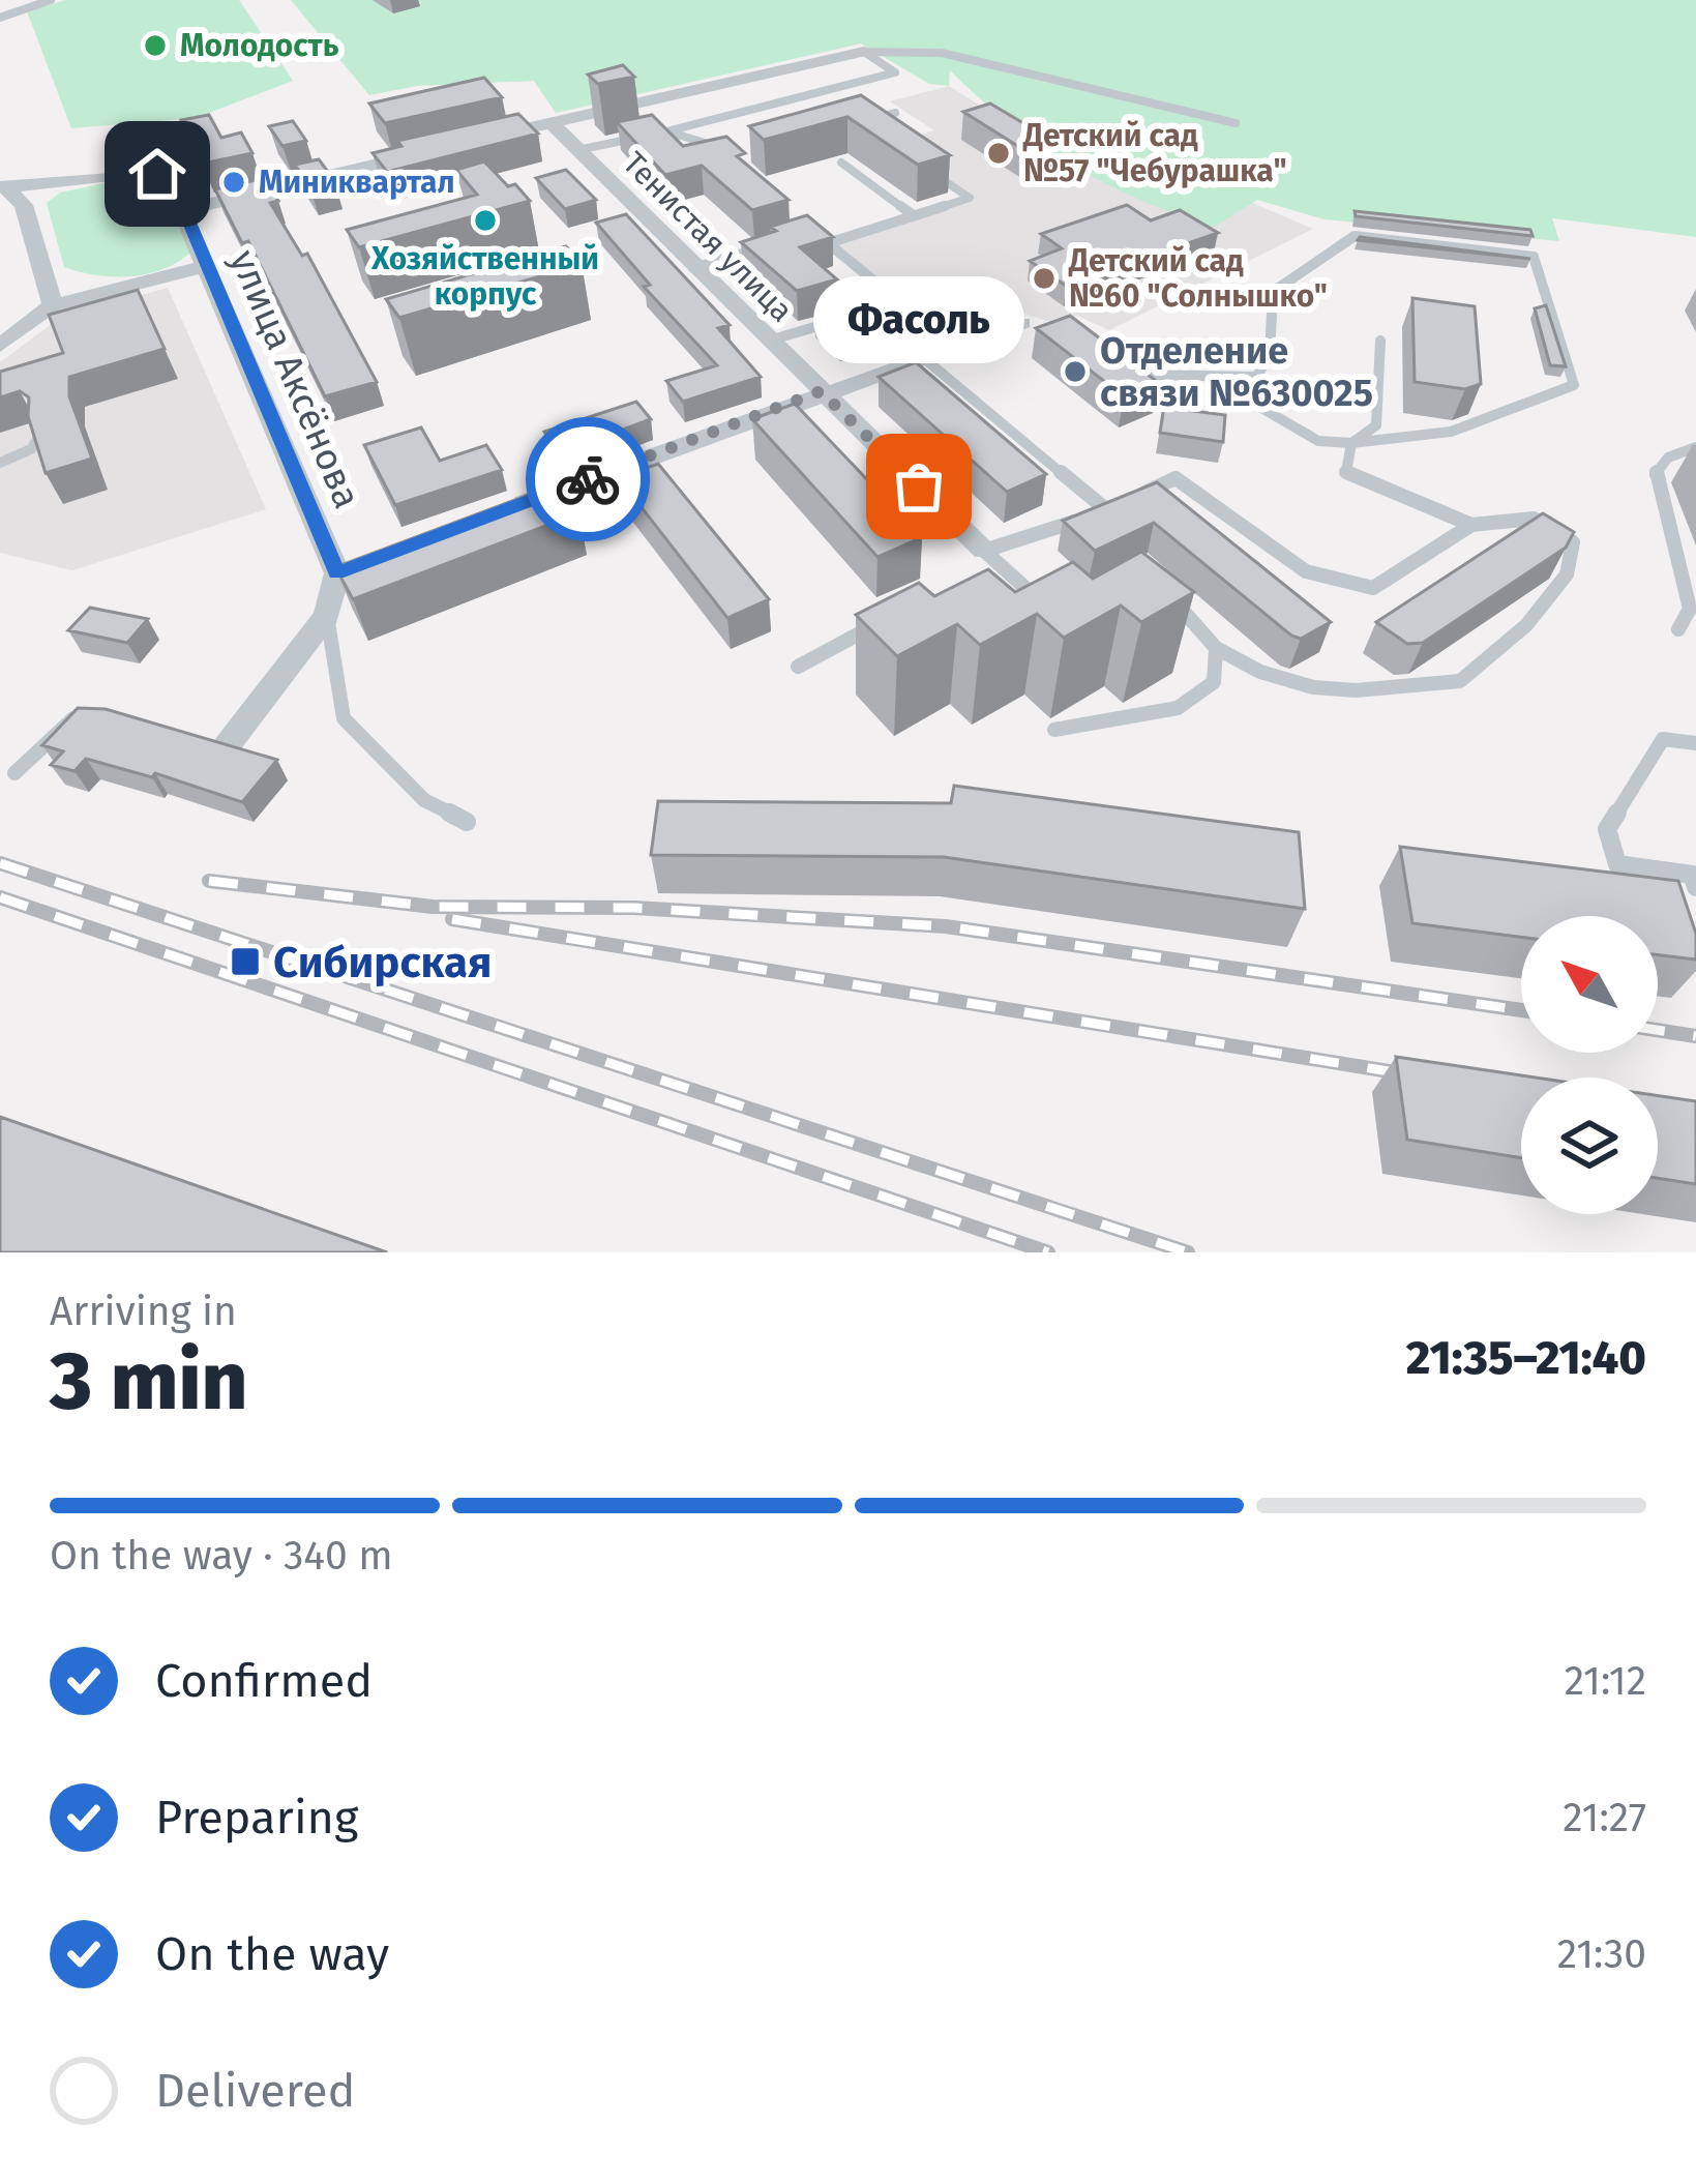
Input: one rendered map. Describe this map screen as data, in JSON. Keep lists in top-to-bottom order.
{
  "streets": {
    "street": ["Тенистая улица", "улица Аксёнова"]
  },
  "places": {
    "other": [
      "Молодость",
      "Детский сад №57 \"Чебурашка\"",
      "Миниквартал",
      "Хозяйственный корпус",
      "Детский сад №60 \"Солнышко\"",
      "Отделение связи №630025",
      "Фасоль"
    ],
    "transit": ["Сибирская"]
  },
  "north": "top left",
  "page": {
    "bubble": "Фасоль",
    "heading": ["3 min", "Arriving in", "21:35–21:40"],
    "bar": "On the way · 340 m",
    "list": [
      ["Confirmed", "21:12"],
      ["Preparing", "21:27"],
      ["On the way", "21:30"],
      "Delivered"
    ]
  }
}
